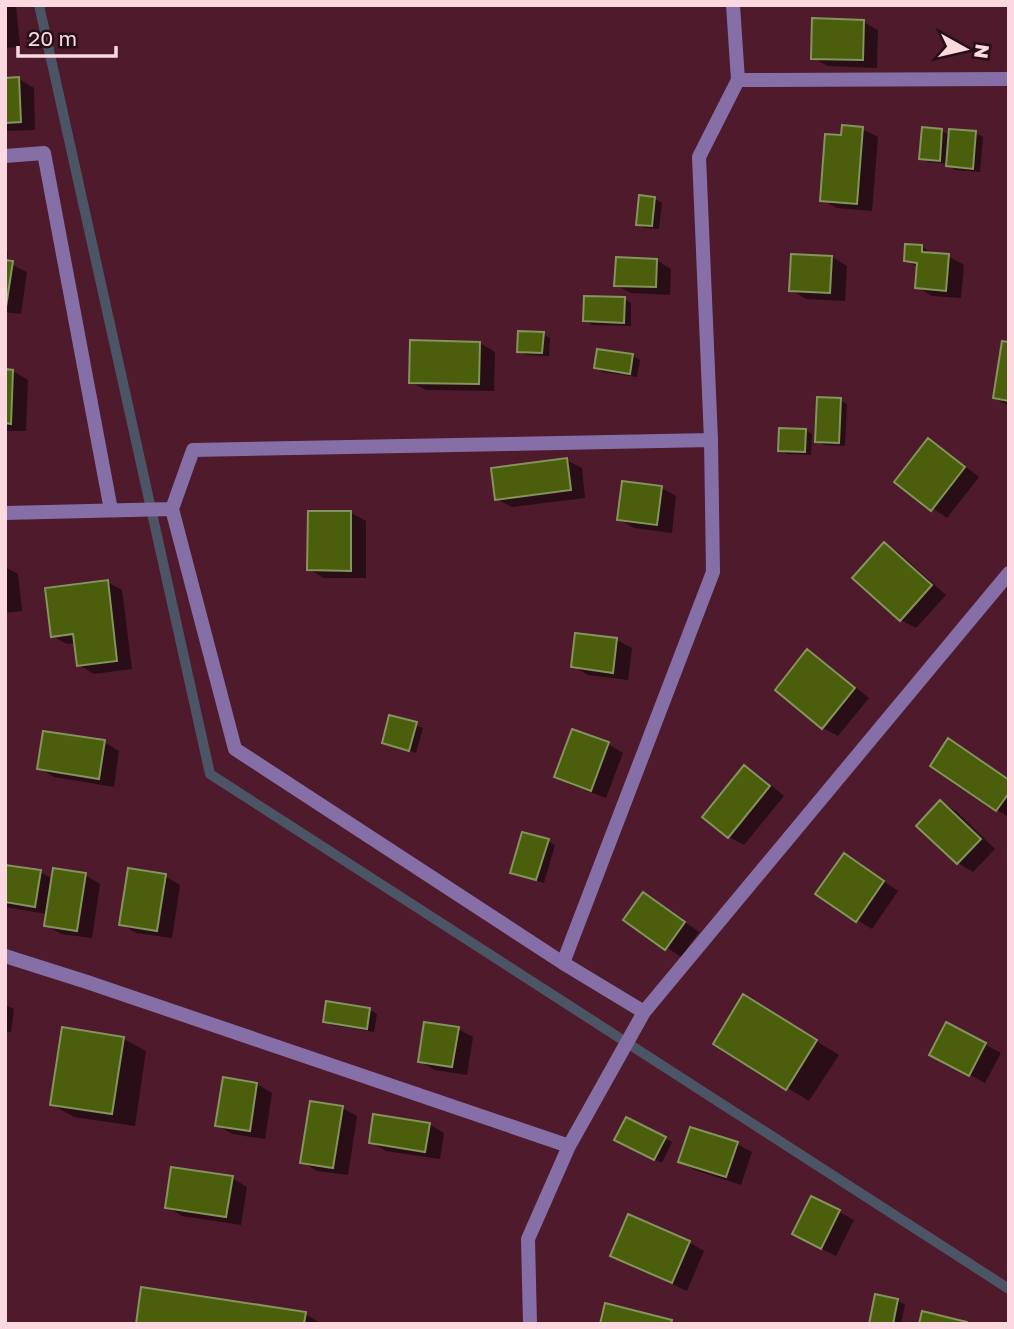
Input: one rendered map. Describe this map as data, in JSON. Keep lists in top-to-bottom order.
{
  "scale_bar": "20 m",
  "north": "right"
}
